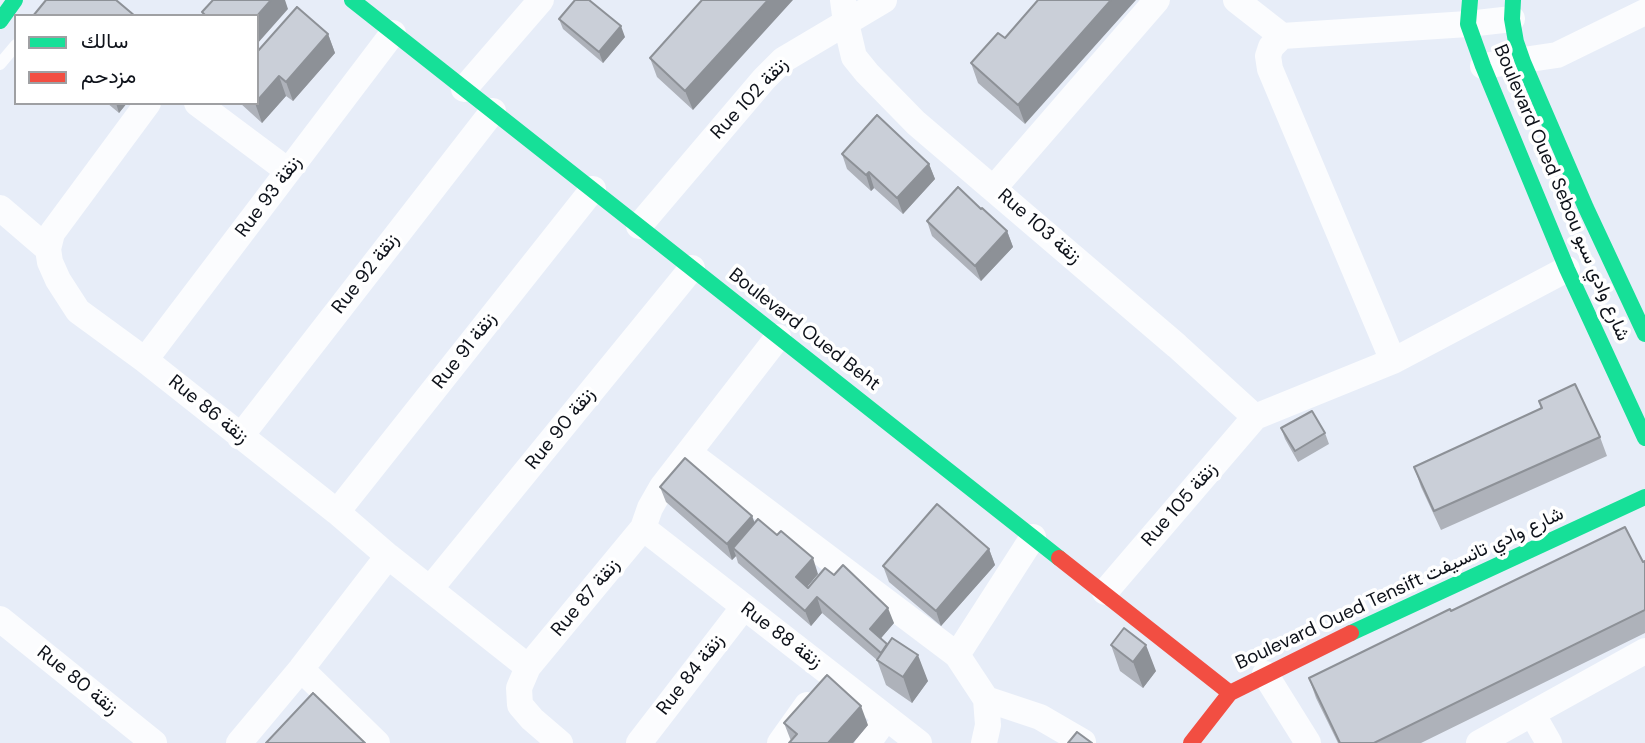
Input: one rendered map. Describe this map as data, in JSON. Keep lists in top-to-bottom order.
{
  "streets": {
    "street": [
      "Rue 102 زنقة",
      "Boulevard Oued Sebou شارع وادي سبو",
      "Rue 93 زنقة",
      "Rue 103 زنقة",
      "Rue 92 زنقة",
      "Boulevard Oued Beht",
      "Rue 91 زنقة",
      "Rue 86 زنقة",
      "Rue 90 زنقة",
      "Rue 105 زنقة",
      "Boulevard Oued Tensift شارع وادي تانسيفت",
      "Rue 87 زنقة",
      "Rue 88 زنقة",
      "Rue 84 زنقة",
      "Rue 80 زنقة"
    ]
  },
  "crossings": [
    ["Rue 102 زنقة", "Rue 103 زنقة"],
    ["Rue 102 زنقة", "Boulevard Oued Beht"],
    ["Rue 93 زنقة", "Boulevard Oued Beht"],
    ["Rue 93 زنقة", "Rue 86 زنقة"],
    ["Rue 103 زنقة", "Rue 105 زنقة"],
    ["Rue 92 زنقة", "Boulevard Oued Beht"],
    ["Rue 92 زنقة", "Rue 86 زنقة"],
    ["Boulevard Oued Beht", "Rue 91 زنقة"],
    ["Boulevard Oued Beht", "Rue 90 زنقة"],
    ["Boulevard Oued Beht", "Rue 105 زنقة"],
    ["Boulevard Oued Beht", "Boulevard Oued Tensift شارع وادي تانسيفت"],
    ["Boulevard Oued Beht", "Rue 87 زنقة"],
    ["Rue 91 زنقة", "Rue 86 زنقة"],
    ["Rue 86 زنقة", "Rue 90 زنقة"],
    ["Rue 86 زنقة", "Rue 87 زنقة"],
    ["Rue 87 زنقة", "Rue 88 زنقة"],
    ["Rue 88 زنقة", "Rue 84 زنقة"]
  ],
  "legend": ["سالك", "مزدحم"]
}
